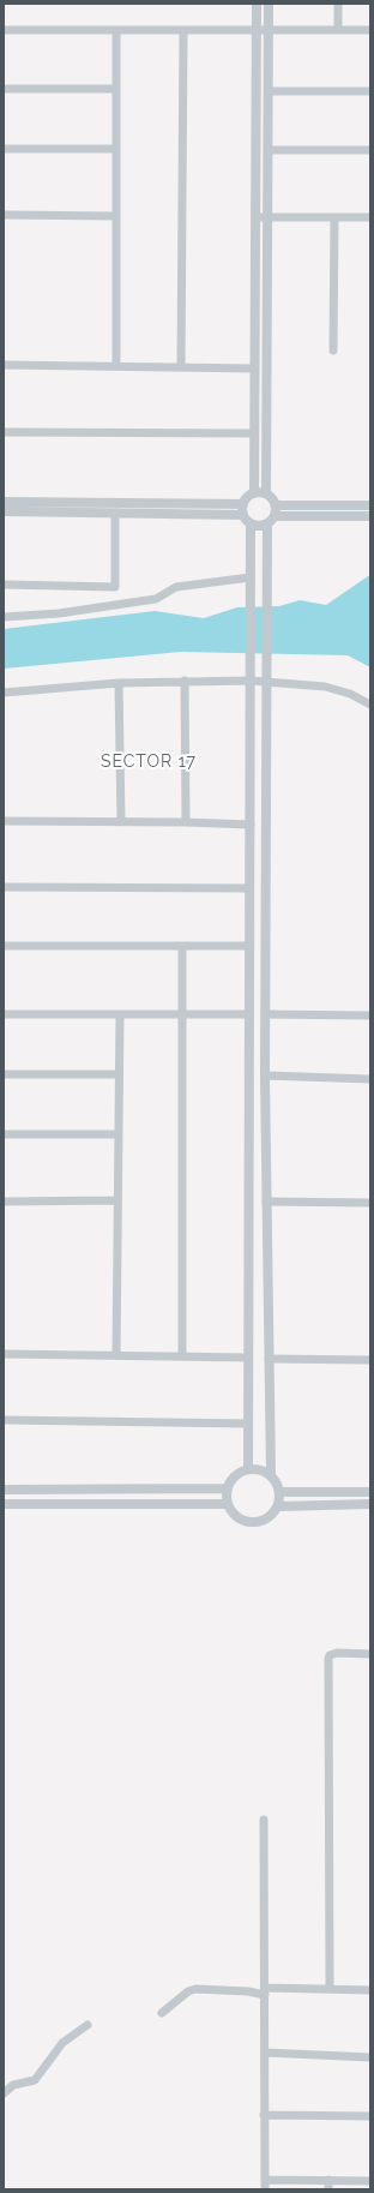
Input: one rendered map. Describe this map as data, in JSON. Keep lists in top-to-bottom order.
{
  "districts": ["SECTOR 17"]
}
